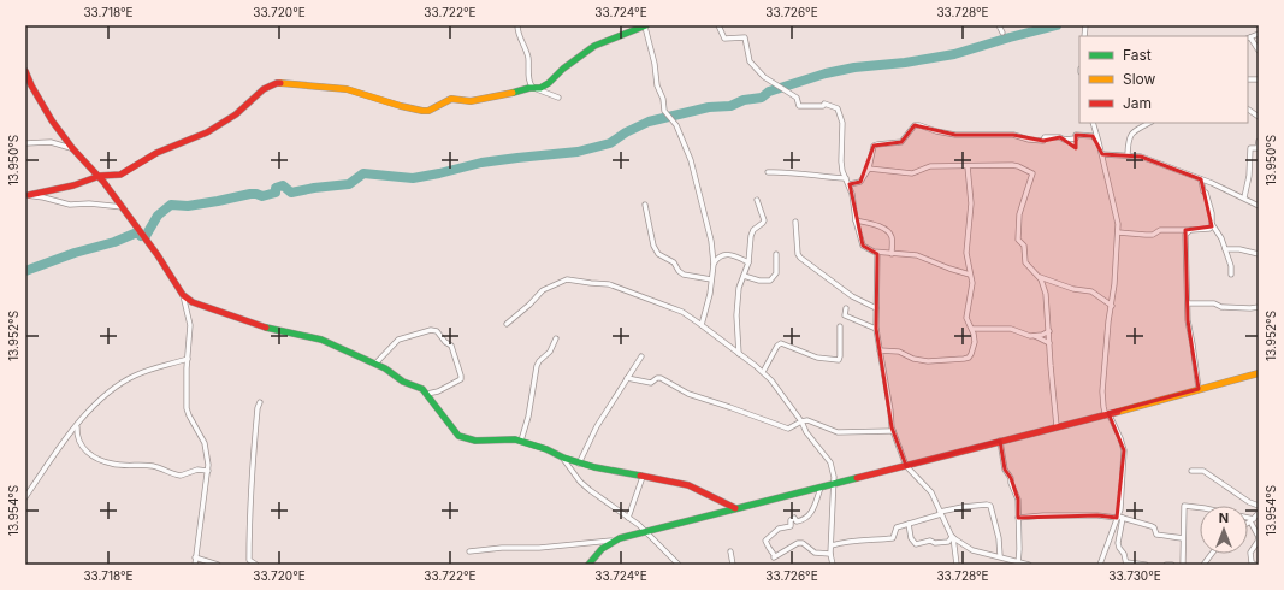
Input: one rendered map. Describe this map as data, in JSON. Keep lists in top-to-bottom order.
{
  "legend": ["Fast", "Slow", "Jam"],
  "north": "top",
  "coordinates": [
    "33.718°E",
    "33.720°E",
    "33.722°E",
    "33.724°E",
    "33.726°E",
    "33.728°E",
    "13.950°S",
    "13.952°S",
    "13.954°S",
    "33.730°E"
  ]
}
